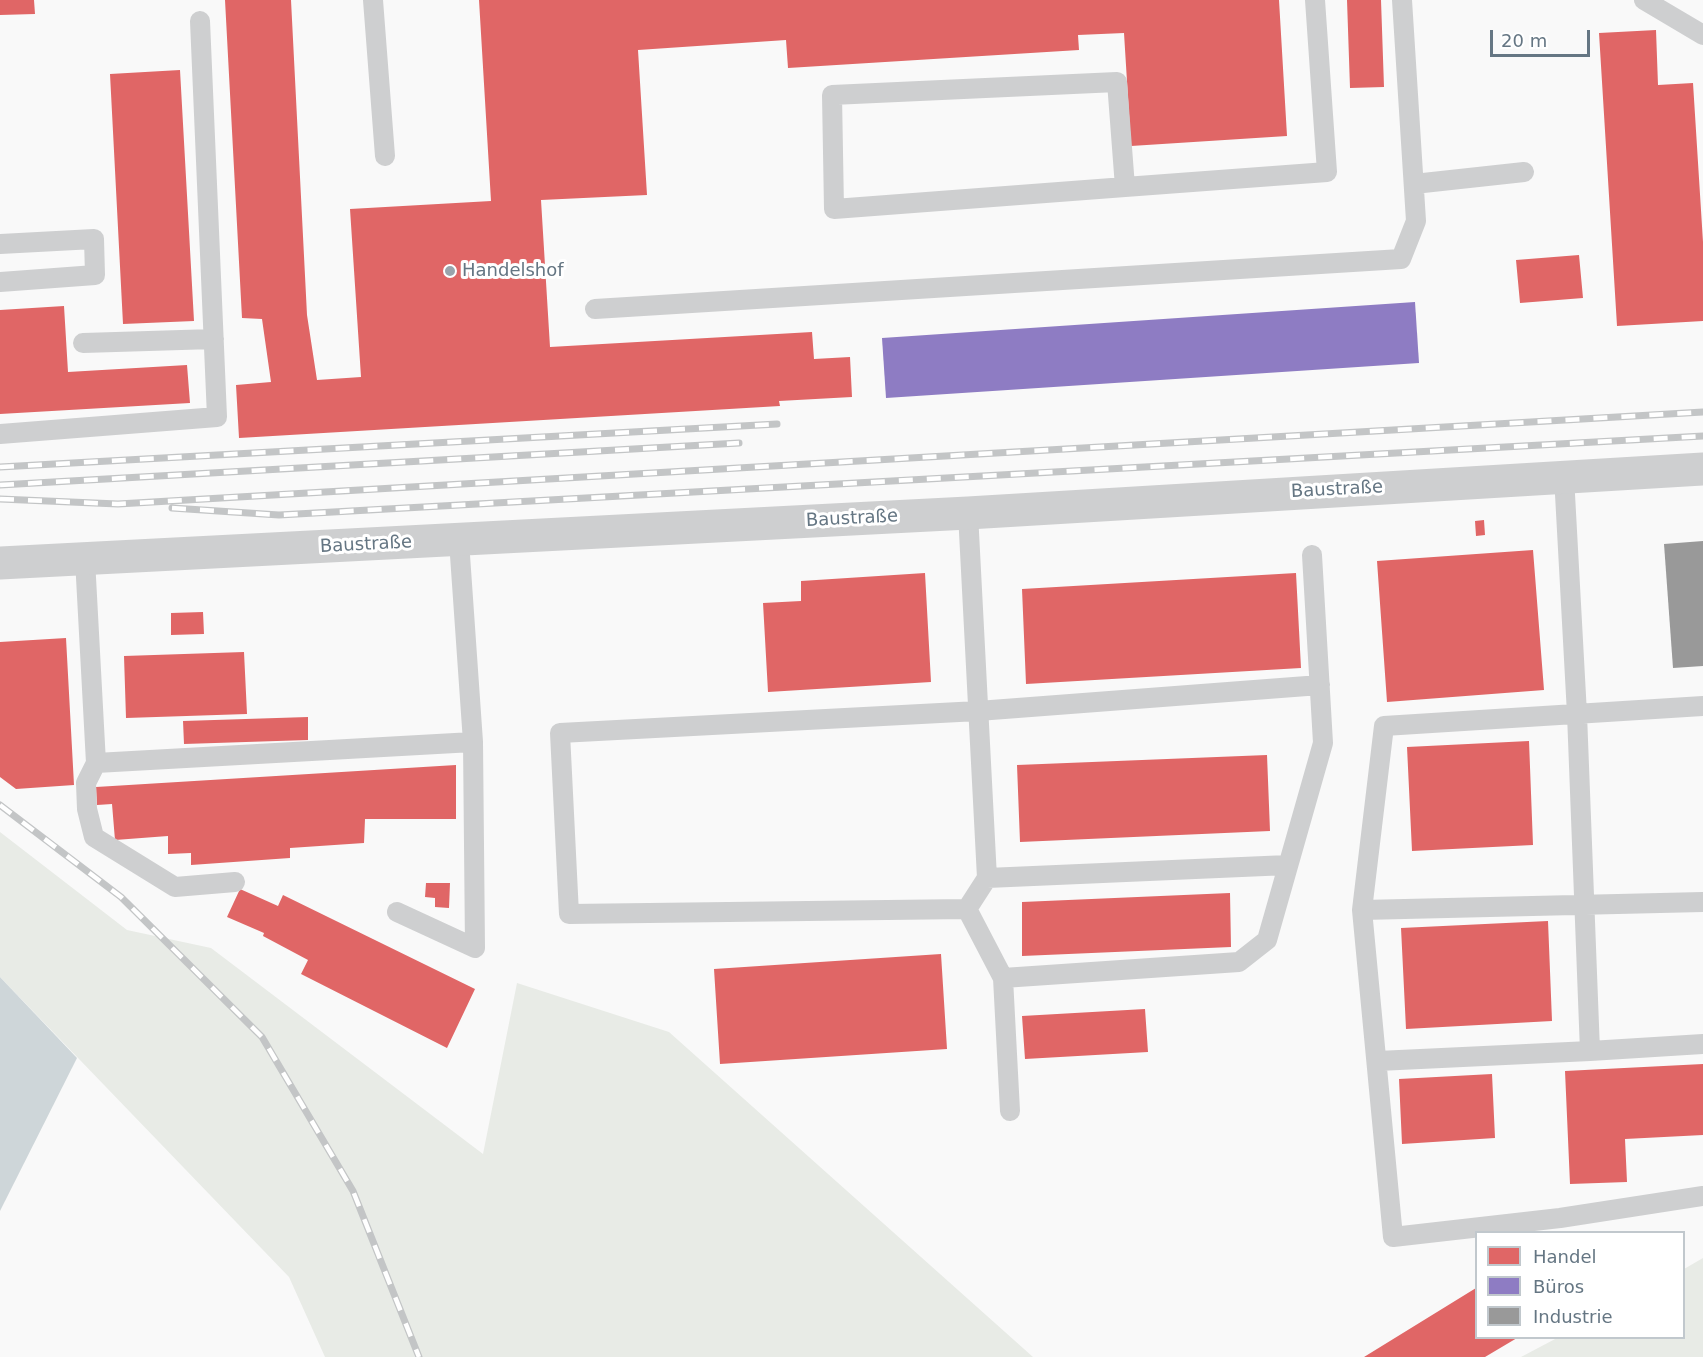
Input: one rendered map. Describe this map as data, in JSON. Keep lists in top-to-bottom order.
{
  "streets": {
    "street": ["Baustraße"]
  },
  "places": ["Handelshof"],
  "legend": ["Handel", "Büros", "Industrie"],
  "scale_bar": "20 m"
}
